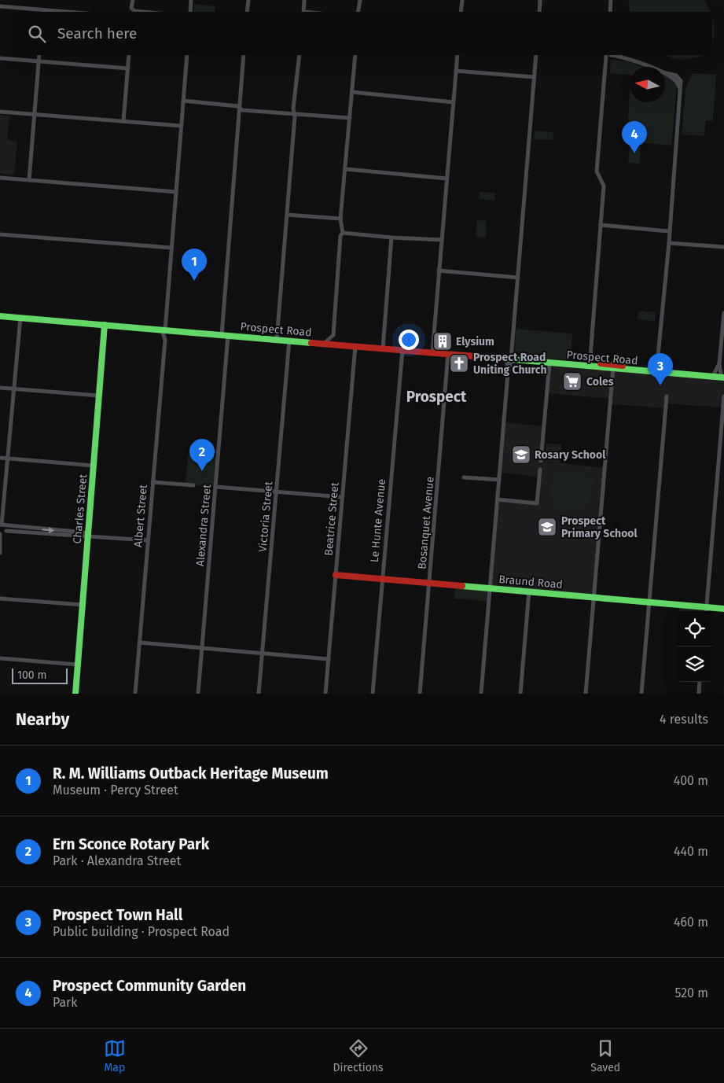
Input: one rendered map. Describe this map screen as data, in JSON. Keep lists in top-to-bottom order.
{
  "streets": {
    "main road": ["Prospect Road", "Charles Street", "Braund Road"],
    "street": [
      "Albert Street",
      "Victoria Street",
      "Beatrice Street",
      "Le Hunte Avenue",
      "Bosanquet Avenue",
      "Alexandra Street"
    ]
  },
  "crossings": [
    ["Prospect Road", "Charles Street"],
    ["Prospect Road", "Albert Street"],
    ["Prospect Road", "Victoria Street"],
    ["Prospect Road", "Beatrice Street"],
    ["Prospect Road", "Le Hunte Avenue"],
    ["Prospect Road", "Bosanquet Avenue"],
    ["Prospect Road", "Alexandra Street"],
    ["Beatrice Street", "Braund Road"],
    ["Le Hunte Avenue", "Braund Road"],
    ["Bosanquet Avenue", "Braund Road"]
  ],
  "districts": ["Prospect"],
  "places": {
    "building": ["Elysium"],
    "church": ["Prospect Road Uniting Church"],
    "supermarket": ["Coles"],
    "school or university": ["Rosary School", "Prospect Primary School"]
  },
  "scale_bar": "100 m",
  "north": "left",
  "page": {
    "search": "Search here",
    "pins": [
      "4",
      "1",
      "3",
      "2"
    ],
    "scale": "100 m",
    "heading": ["Nearby", "4 results"],
    "list": [
      {
        "mark": "1",
        "name": "R. M. Williams Outback Heritage Museum",
        "note": "Museum · Percy Street",
        "value": "400 m"
      },
      {
        "mark": "2",
        "name": "Ern Sconce Rotary Park",
        "note": "Park · Alexandra Street",
        "value": "440 m"
      },
      {
        "mark": "3",
        "name": "Prospect Town Hall",
        "note": "Public building · Prospect Road",
        "value": "460 m"
      },
      {
        "mark": "4",
        "name": "Prospect Community Garden",
        "note": "Park",
        "value": "520 m"
      }
    ],
    "nav": ["Map", "Directions", "Saved"]
  }
}
